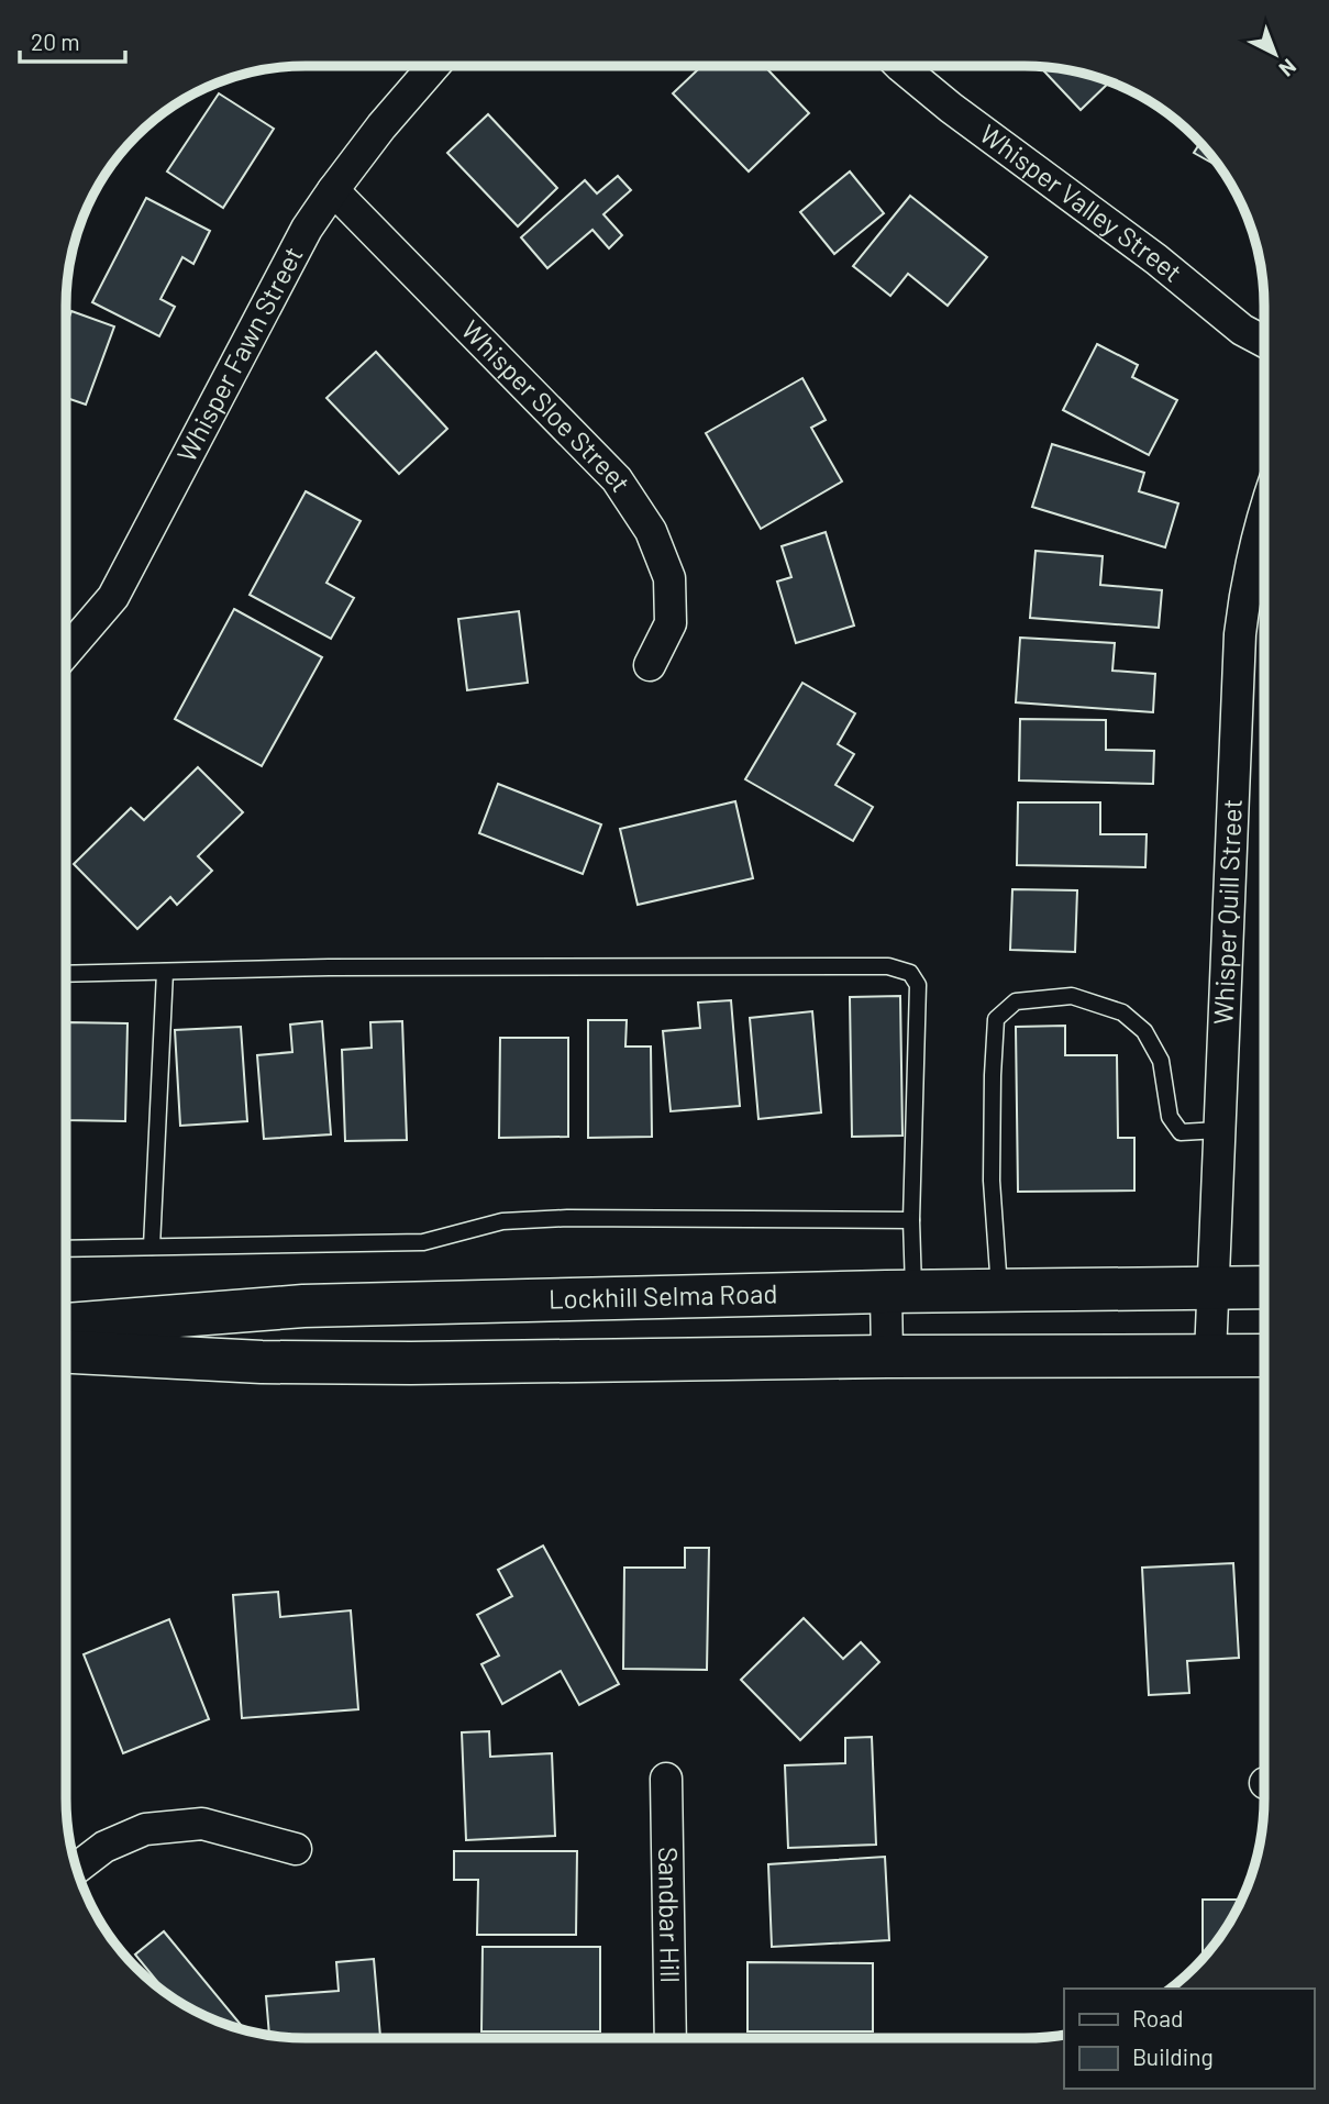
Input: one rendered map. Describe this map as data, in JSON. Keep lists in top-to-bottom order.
{
  "streets": {
    "main road": ["Lockhill Selma Road"],
    "street": [
      "Whisper Valley Street",
      "Whisper Fawn Street",
      "Whisper Sloe Street",
      "Whisper Quill Street",
      "Sandbar Hill"
    ]
  },
  "crossings": [
    ["Whisper Fawn Street", "Whisper Sloe Street"],
    ["Whisper Quill Street", "Lockhill Selma Road"]
  ],
  "legend": ["Road", "Building"],
  "scale_bar": "20 m",
  "north": "bottom right"
}
